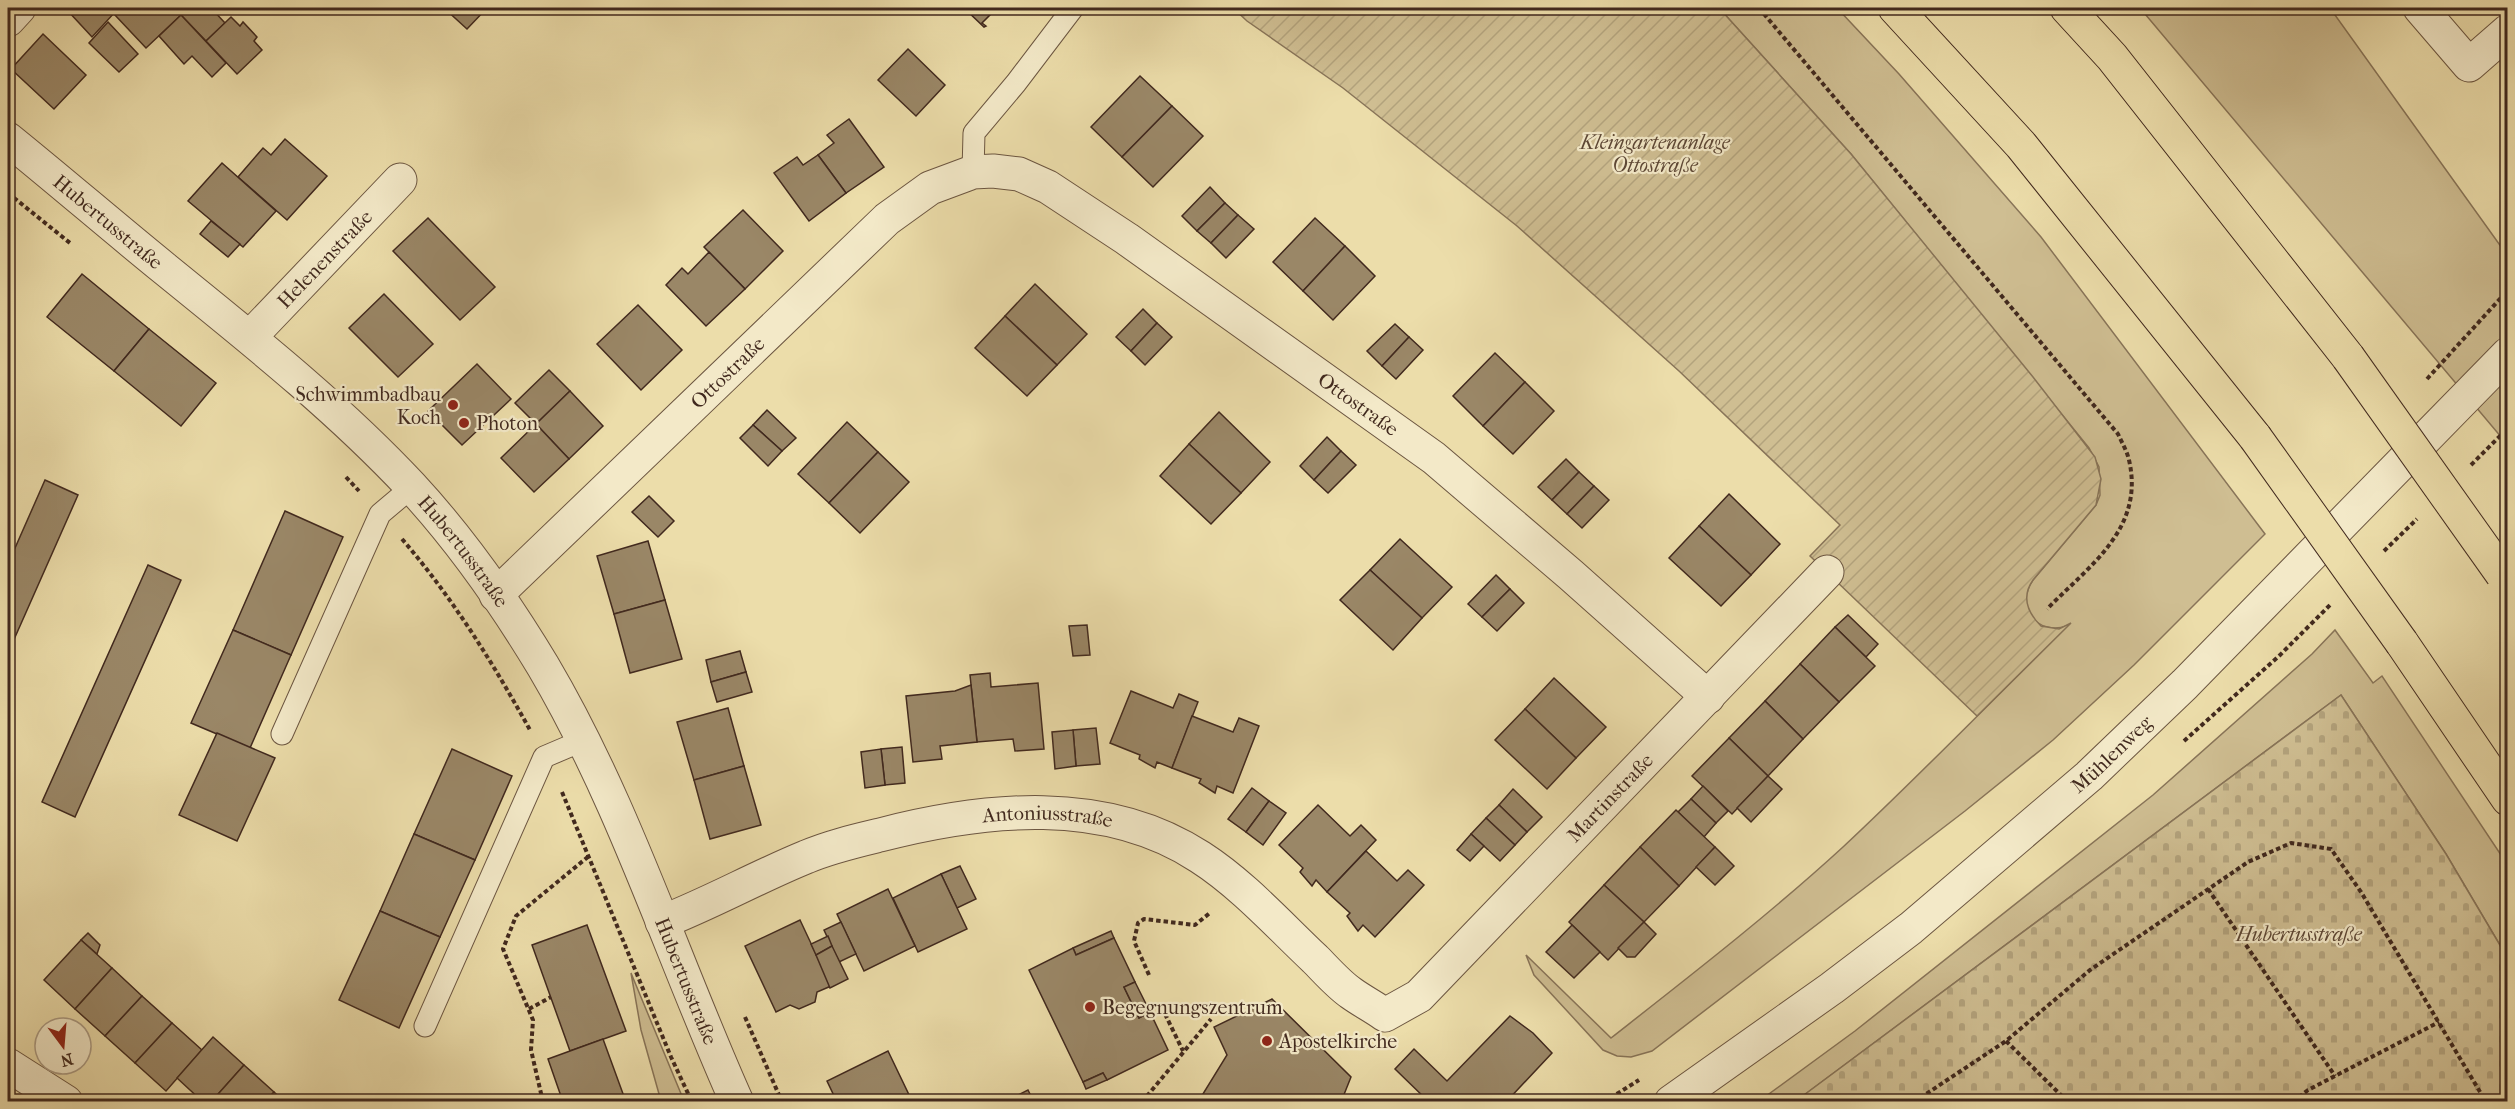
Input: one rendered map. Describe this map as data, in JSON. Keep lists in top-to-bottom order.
{
  "streets": {
    "street": [
      "Hubertusstraße",
      "Helenenstraße",
      "Ottostraße",
      "Mühlenweg",
      "Martinstraße",
      "Antoniusstraße"
    ]
  },
  "crossings": [
    ["Hubertusstraße", "Helenenstraße"],
    ["Hubertusstraße", "Ottostraße"],
    ["Hubertusstraße", "Antoniusstraße"],
    ["Ottostraße", "Martinstraße"],
    ["Martinstraße", "Antoniusstraße"]
  ],
  "parks": ["Kleingartenanlage Ottostraße", "Hubertusstraße"],
  "places": [
    "Schwimmbadbau Koch",
    "Photon",
    "Begegnungszentrum",
    "Apostelkirche"
  ],
  "north": "bottom"
}
